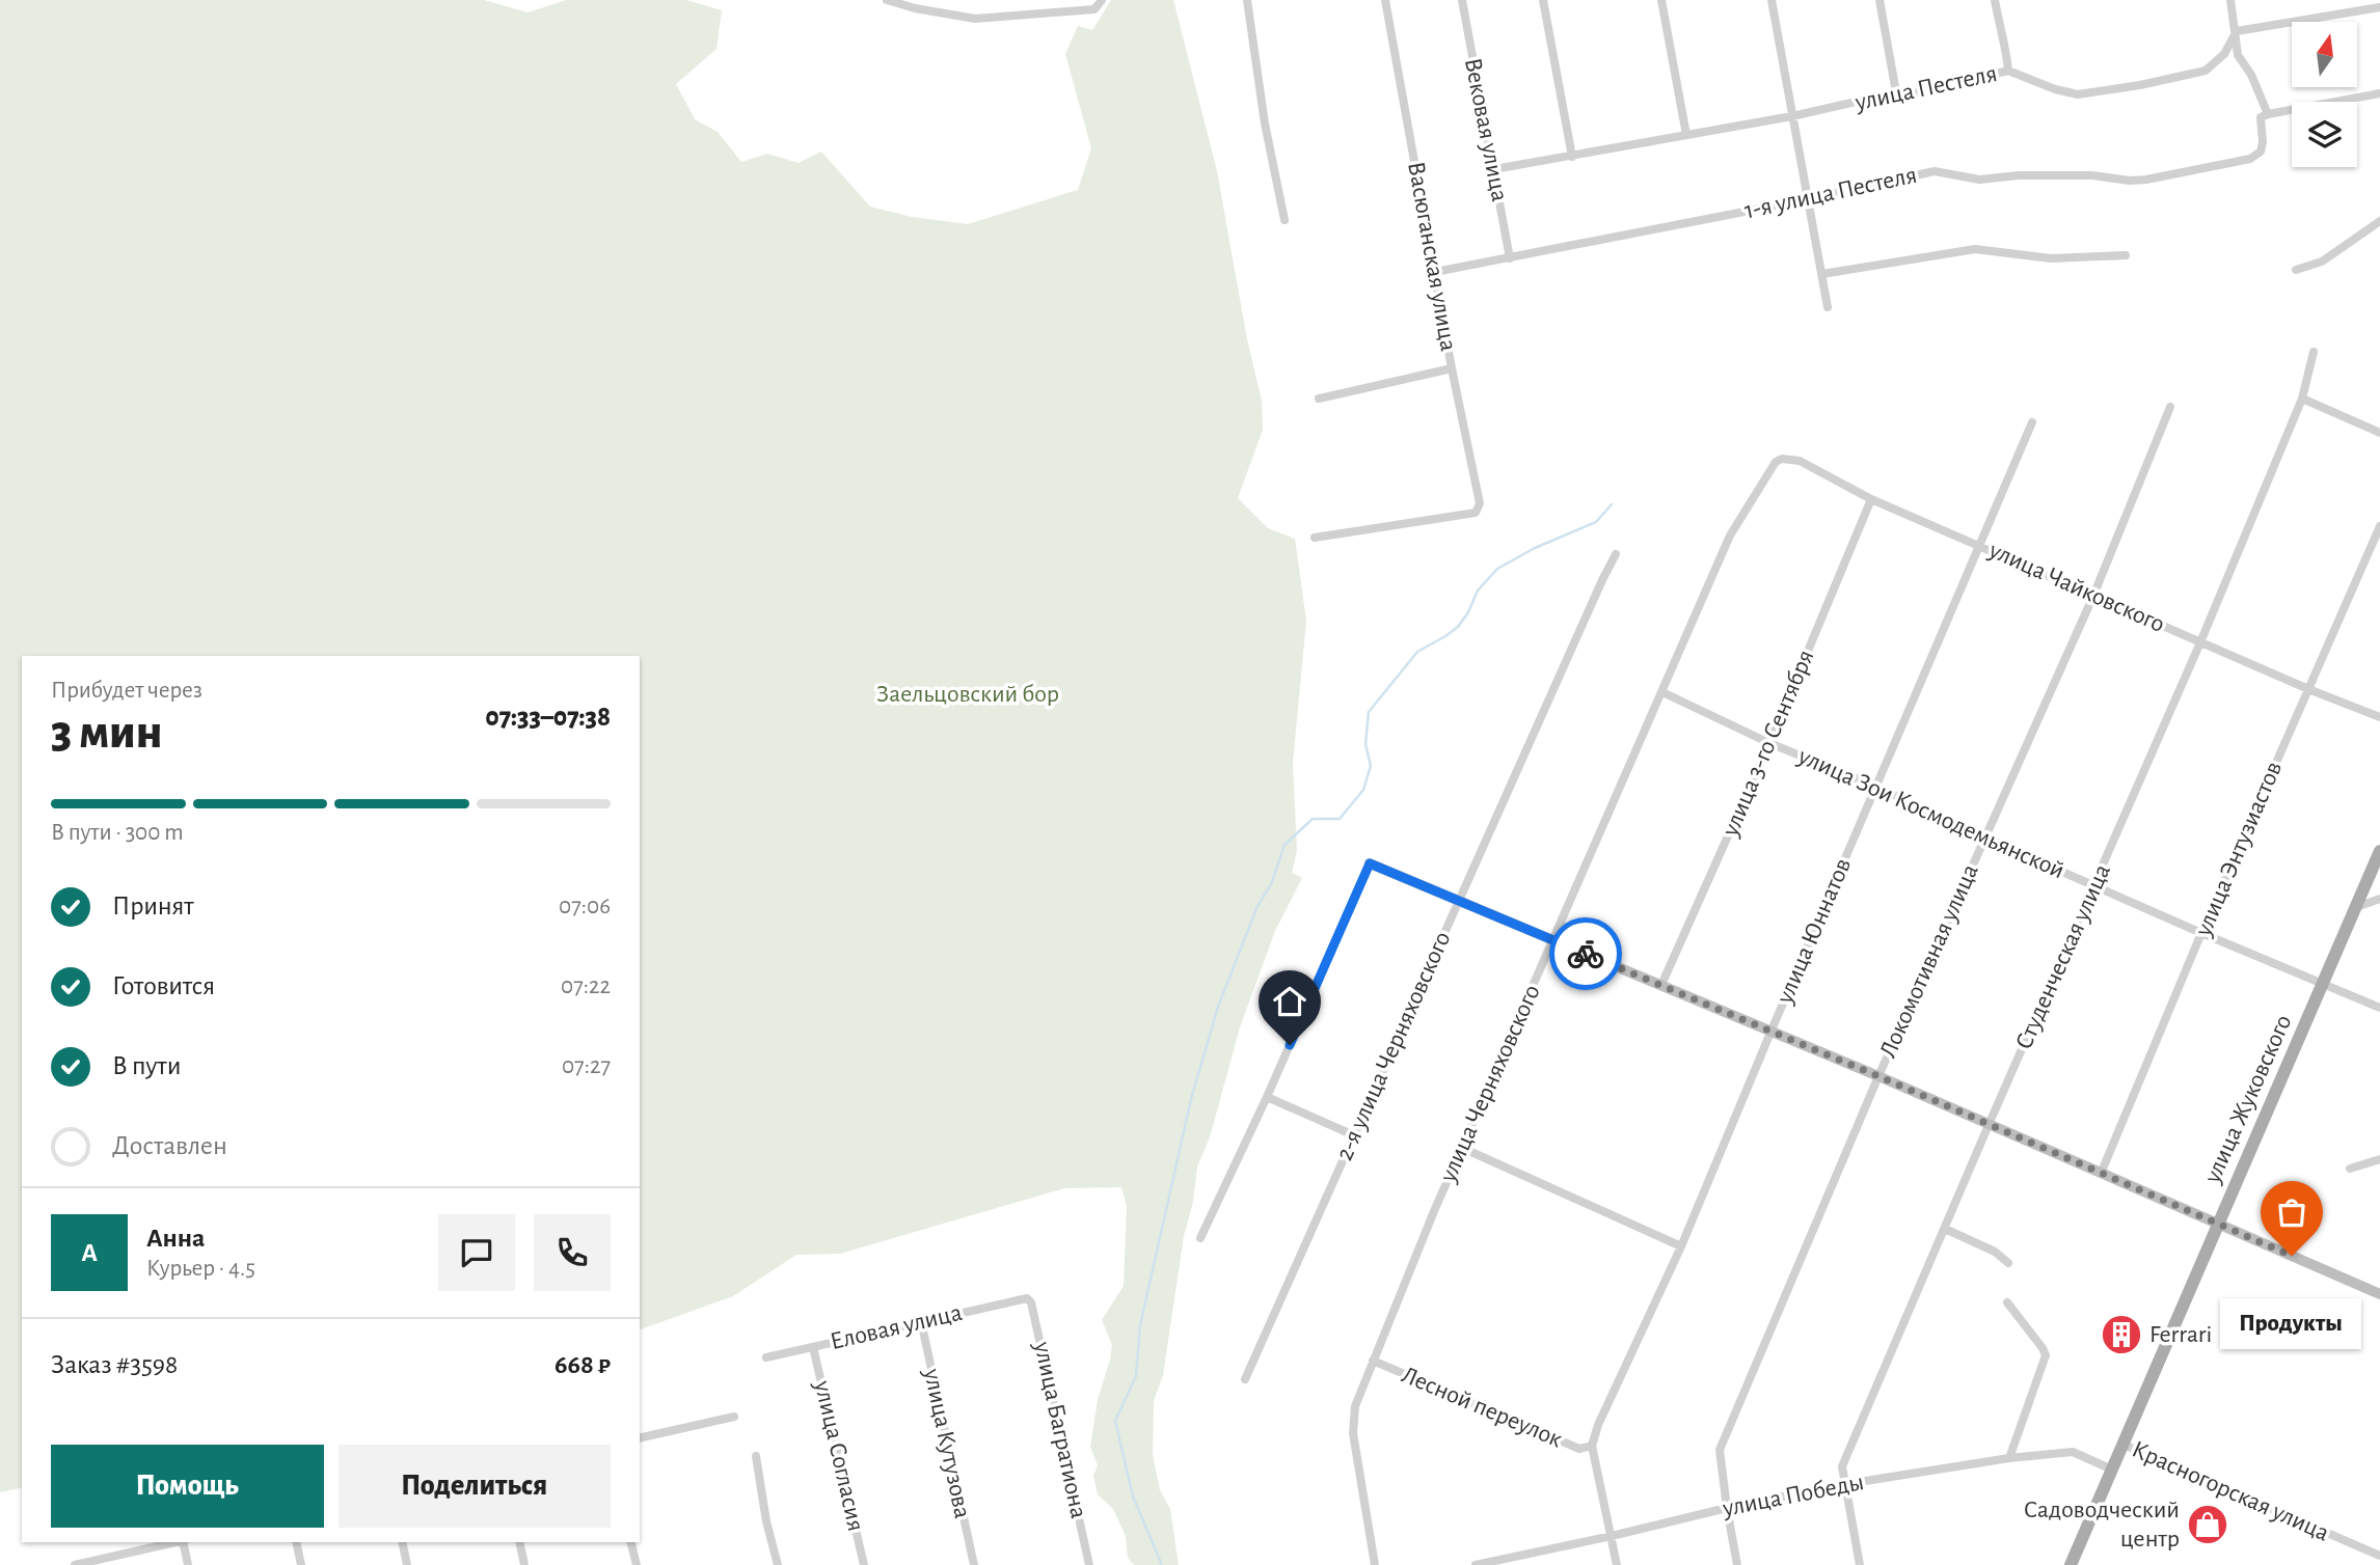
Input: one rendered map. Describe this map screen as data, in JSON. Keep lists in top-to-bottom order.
{
  "streets": {
    "main road": ["улица Жуковского"],
    "street": [
      "улица Пестеля",
      "Вековая улица",
      "1-я улица Пестеля",
      "Васюганская улица",
      "улица Чайковского",
      "улица 3-го Сентября",
      "улица Зои Космодемьянской",
      "улица Энтузиастов",
      "улица Юннатов",
      "Студенческая улица",
      "Локомотивная улица",
      "2-я улица Черняховского",
      "улица Черняховского",
      "Еловая улица",
      "Лесной переулок",
      "улица Багратиона",
      "улица Кутузова",
      "улица Согласия",
      "Красногорская улица",
      "улица Победы"
    ]
  },
  "crossings": [
    ["улица Пестеля", "Вековая улица"],
    ["Вековая улица", "1-я улица Пестеля"],
    ["1-я улица Пестеля", "Васюганская улица"],
    ["улица Чайковского", "улица 3-го Сентября"],
    ["улица Чайковского", "улица Энтузиастов"],
    ["улица Чайковского", "улица Юннатов"],
    ["улица Чайковского", "Студенческая улица"],
    ["улица Чайковского", "Локомотивная улица"],
    ["улица Чайковского", "улица Черняховского"],
    ["улица 3-го Сентября", "улица Зои Космодемьянской"],
    ["улица Зои Космодемьянской", "улица Энтузиастов"],
    ["улица Зои Космодемьянской", "улица Юннатов"],
    ["улица Зои Космодемьянской", "Студенческая улица"],
    ["улица Зои Космодемьянской", "Локомотивная улица"],
    ["улица Зои Космодемьянской", "улица Черняховского"],
    ["улица Зои Космодемьянской", "улица Жуковского"],
    ["улица Юннатов", "Лесной переулок"],
    ["Студенческая улица", "улица Победы"],
    ["Локомотивная улица", "улица Победы"],
    ["улица Черняховского", "Лесной переулок"],
    ["улица Жуковского", "Красногорская улица"],
    ["улица Жуковского", "улица Победы"],
    ["Еловая улица", "улица Багратиона"],
    ["Еловая улица", "улица Кутузова"],
    ["Еловая улица", "улица Согласия"]
  ],
  "parks": ["Заельцовский бор"],
  "places": {
    "other": ["Продукты"],
    "building": ["Ferrari"],
    "shop": ["Садоводческий центр"]
  },
  "north": "top",
  "page": {
    "heading": ["3 мин", "Прибудет через", "07:33–07:38"],
    "panel": [
      "Анна",
      "Курьер · 4.5",
      "Заказ #3598",
      "668 ₽"
    ],
    "bar": "В пути · 300 m",
    "list": [
      ["Принят", "07:06"],
      ["Готовится", "07:22"],
      ["В пути", "07:27"],
      "Доставлен"
    ],
    "round": "А",
    "bubble": "Продукты",
    "buttons": ["Помощь", "Поделиться"]
  }
}
